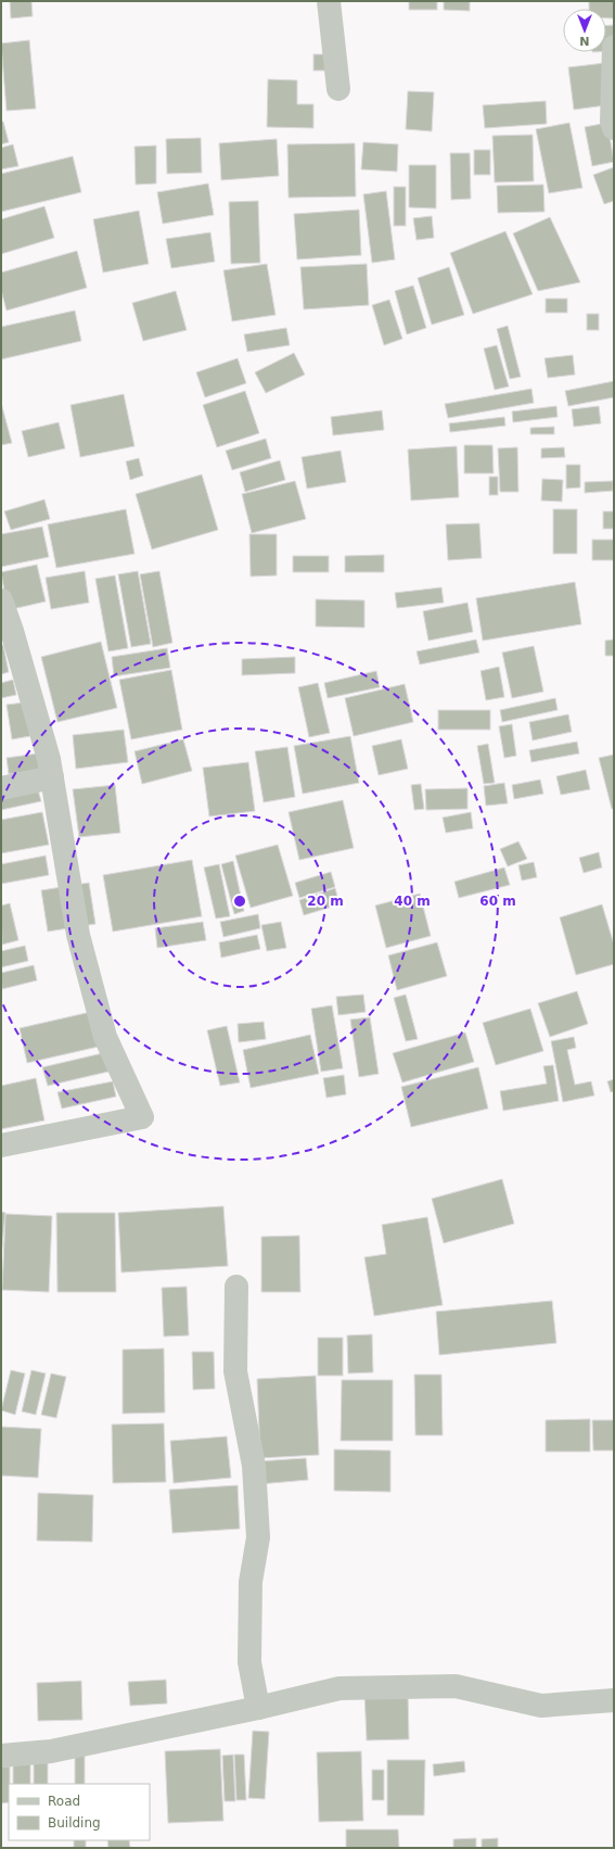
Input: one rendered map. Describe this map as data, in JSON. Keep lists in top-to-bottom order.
{
  "legend": ["Road", "Building"],
  "north": "bottom",
  "rings": ["20 m", "40 m", "60 m"]
}
